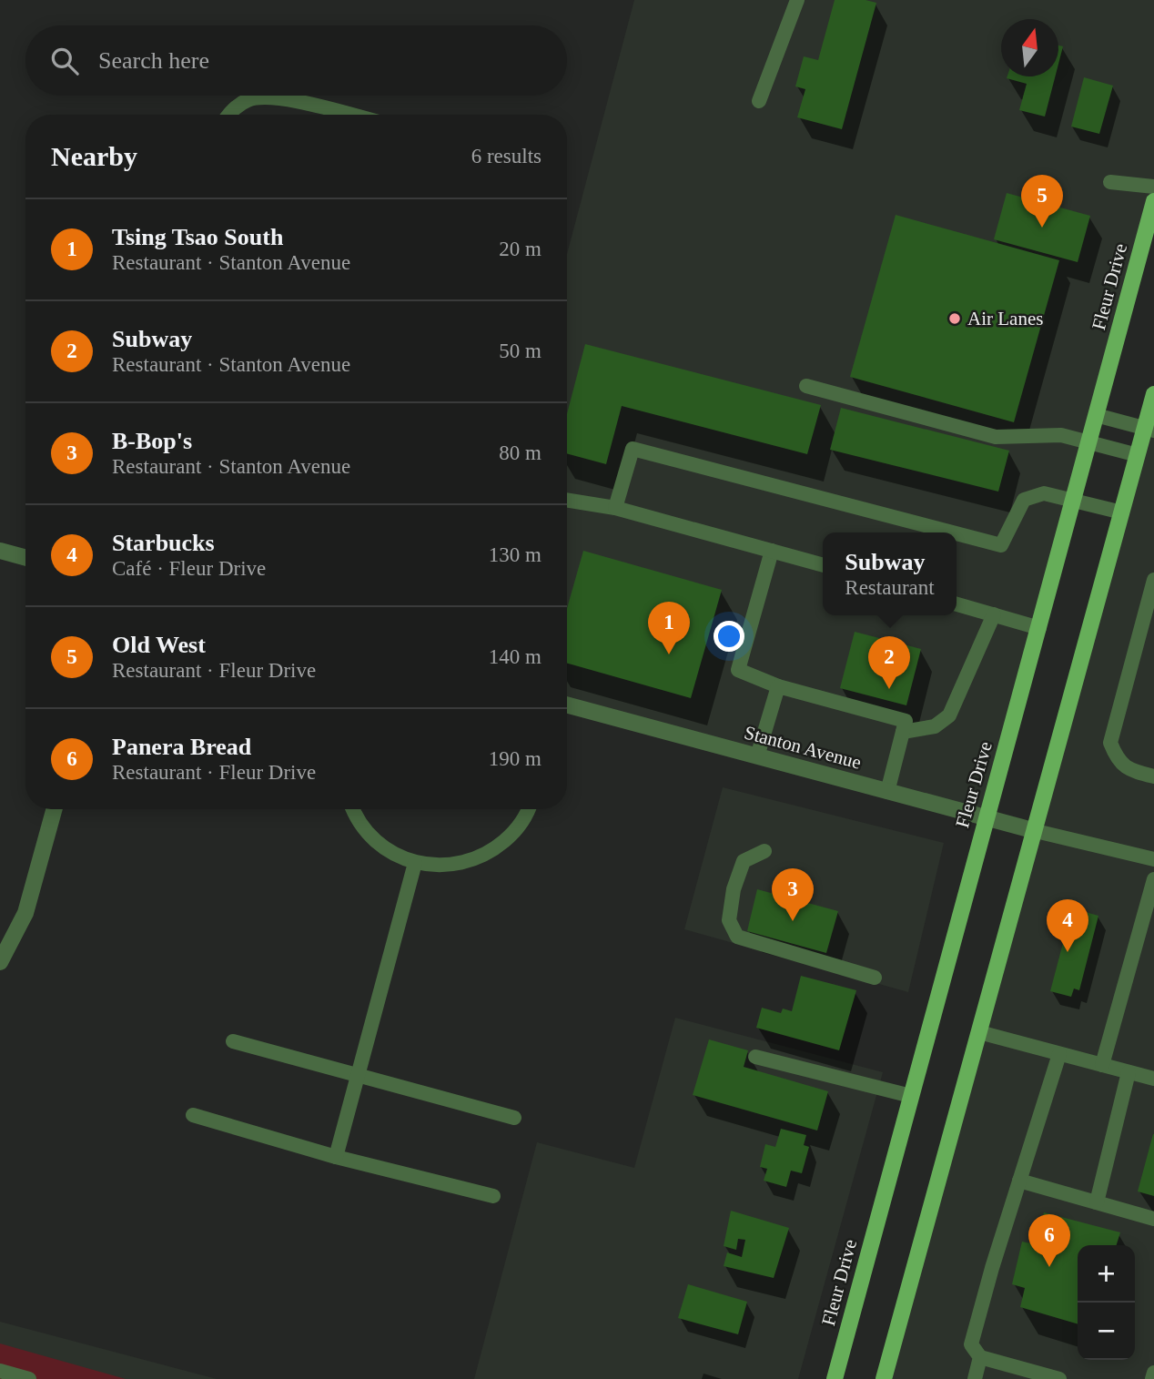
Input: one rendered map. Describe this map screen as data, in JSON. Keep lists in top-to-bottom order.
{
  "streets": {
    "main road": ["Fleur Drive"],
    "street": ["Stanton Avenue"]
  },
  "crossings": [
    ["Fleur Drive", "Stanton Avenue"]
  ],
  "places": ["Air Lanes"],
  "north": "top",
  "page": {
    "search": "Search here",
    "heading": ["Nearby", "6 results"],
    "pins": [
      "5",
      "1",
      "2",
      "3",
      "4",
      "6"
    ],
    "list": [
      {
        "mark": "1",
        "name": "Tsing Tsao South",
        "note": "Restaurant · Stanton Avenue",
        "value": "20 m"
      },
      {
        "mark": "2",
        "name": "Subway",
        "note": "Restaurant · Stanton Avenue",
        "value": "50 m"
      },
      {
        "mark": "3",
        "name": "B-Bop's",
        "note": "Restaurant · Stanton Avenue",
        "value": "80 m"
      },
      {
        "mark": "4",
        "name": "Starbucks",
        "note": "Café · Fleur Drive",
        "value": "130 m"
      },
      {
        "mark": "5",
        "name": "Old West",
        "note": "Restaurant · Fleur Drive",
        "value": "140 m"
      },
      {
        "mark": "6",
        "name": "Panera Bread",
        "note": "Restaurant · Fleur Drive",
        "value": "190 m"
      }
    ],
    "popup": ["Subway", "Restaurant"],
    "map_buttons": ["+", "−"]
  }
}
